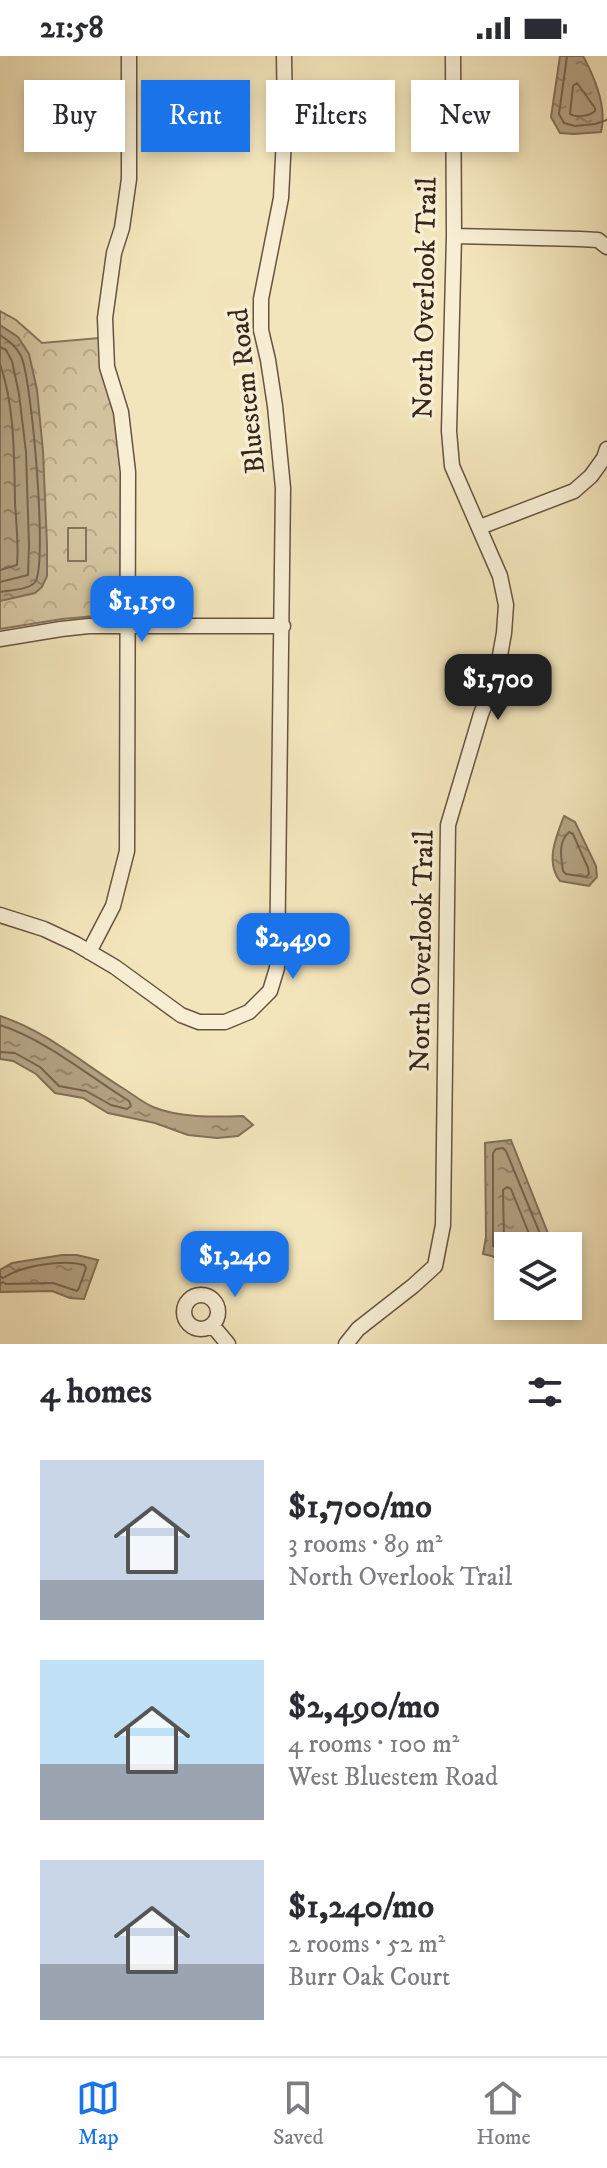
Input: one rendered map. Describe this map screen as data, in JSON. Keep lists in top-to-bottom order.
{
  "streets": {
    "street": ["North Overlook Trail", "Bluestem Road"]
  },
  "page": {
    "status": "21:58",
    "chip": [
      "Buy",
      "Rent",
      "Filters",
      "New"
    ],
    "price": [
      "$1,150",
      "$1,700",
      "$2,490",
      "$1,240"
    ],
    "heading": "4 homes",
    "list": [
      {
        "name": "$1,700/mo",
        "note": "3 rooms · 89 m² · North Overlook Trail"
      },
      {
        "name": "$2,490/mo",
        "note": "4 rooms · 100 m² · West Bluestem Road"
      },
      {
        "name": "$1,240/mo",
        "note": "2 rooms · 52 m² · Burr Oak Court"
      }
    ],
    "tabs": ["Map", "Saved", "Home"]
  }
}
